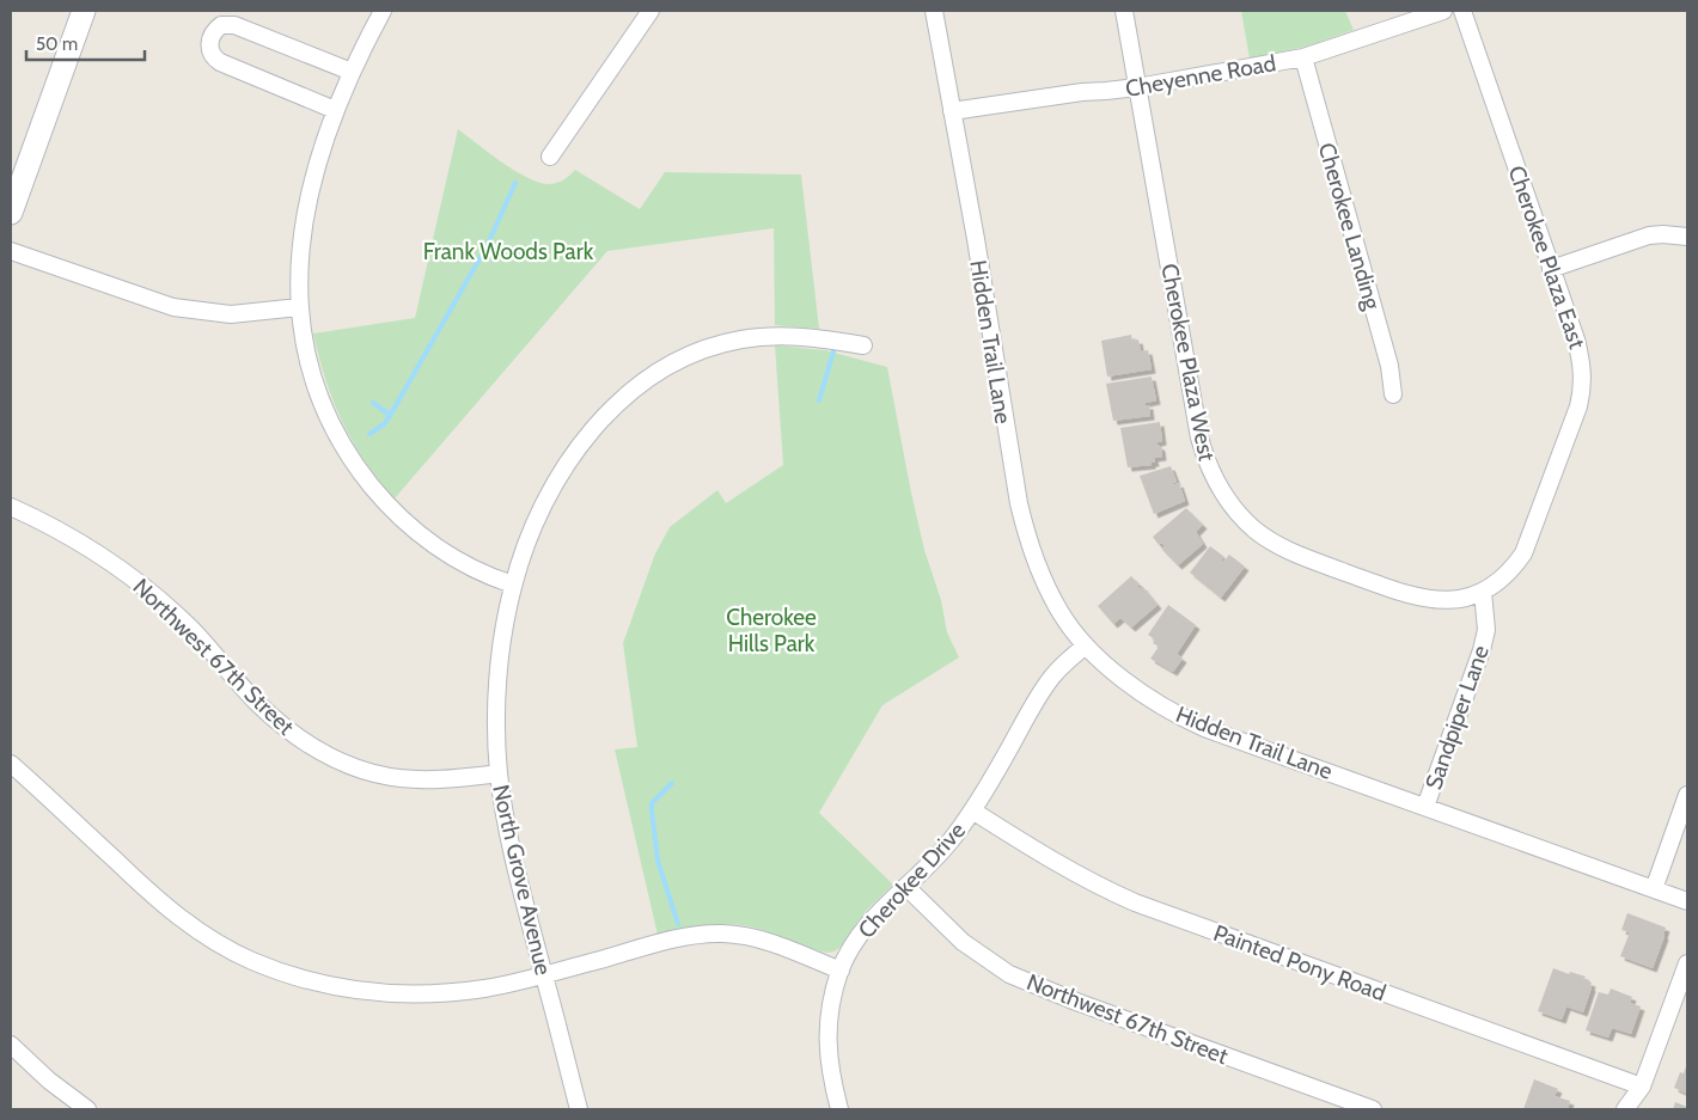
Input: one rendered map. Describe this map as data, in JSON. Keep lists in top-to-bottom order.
{
  "streets": {
    "street": [
      "Cheyenne Road",
      "Cherokee Landing",
      "Cherokee Plaza East",
      "Hidden Trail Lane",
      "Cherokee Plaza West",
      "Northwest 67th Street",
      "Sandpiper Lane",
      "North Grove Avenue",
      "Cherokee Drive",
      "Painted Pony Road"
    ]
  },
  "crossings": [
    ["Cheyenne Road", "Cherokee Landing"],
    ["Cheyenne Road", "Hidden Trail Lane"],
    ["Cheyenne Road", "Cherokee Plaza West"],
    ["Cherokee Plaza East", "Cherokee Plaza West"],
    ["Cherokee Plaza East", "Sandpiper Lane"],
    ["Hidden Trail Lane", "Sandpiper Lane"],
    ["Hidden Trail Lane", "Cherokee Drive"],
    ["Cherokee Plaza West", "Sandpiper Lane"],
    ["Northwest 67th Street", "North Grove Avenue"],
    ["Northwest 67th Street", "Cherokee Drive"],
    ["Cherokee Drive", "Painted Pony Road"]
  ],
  "parks": ["Frank Woods Park", "Cherokee Hills Park"],
  "scale_bar": "50 m"
}
